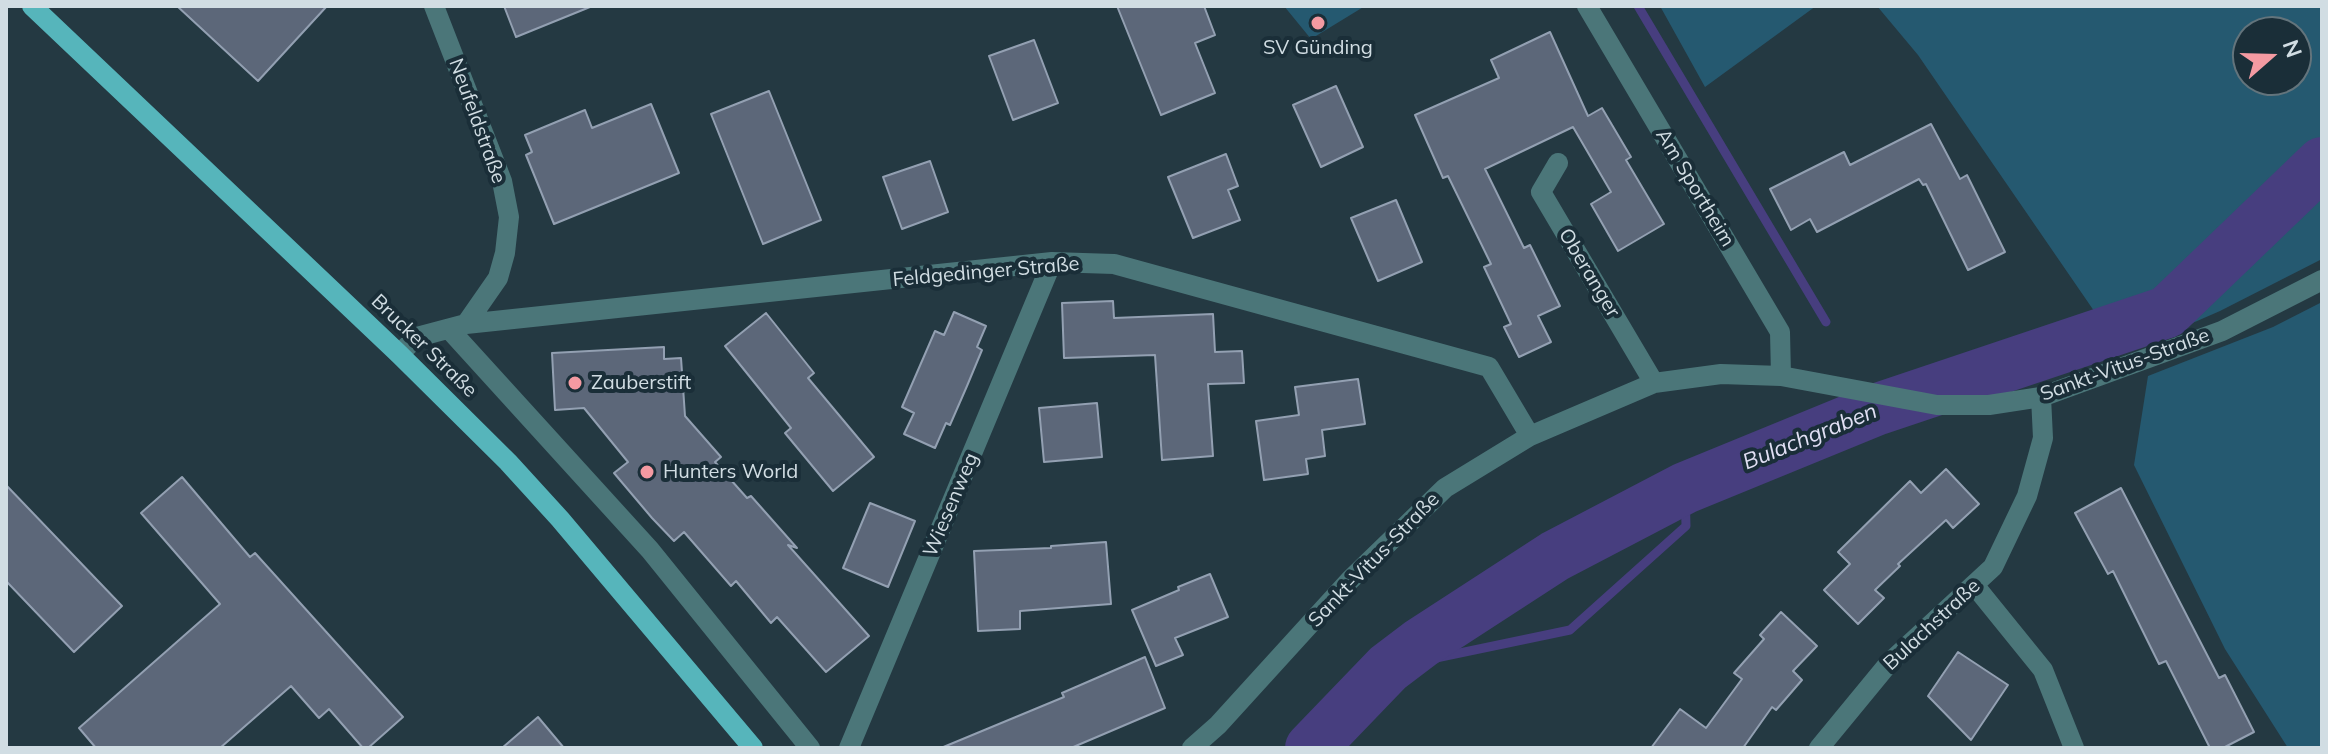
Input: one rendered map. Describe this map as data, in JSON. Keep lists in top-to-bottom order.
{
  "streets": {
    "main road": ["Brucker Straße"],
    "street": [
      "Neufeldstraße",
      "Am Sportheim",
      "Feldgedinger Straße",
      "Oberanger",
      "Sankt-Vitus-Straße",
      "Wiesenweg",
      "Bulachstraße"
    ]
  },
  "crossings": [
    ["Neufeldstraße", "Feldgedinger Straße"],
    ["Am Sportheim", "Sankt-Vitus-Straße"],
    ["Feldgedinger Straße", "Brucker Straße"],
    ["Feldgedinger Straße", "Sankt-Vitus-Straße"],
    ["Feldgedinger Straße", "Wiesenweg"],
    ["Oberanger", "Sankt-Vitus-Straße"],
    ["Sankt-Vitus-Straße", "Bulachstraße"]
  ],
  "water": ["Bulachgraben"],
  "places": ["SV Günding", "Zauberstift", "Hunters World"],
  "north": "right"
}
